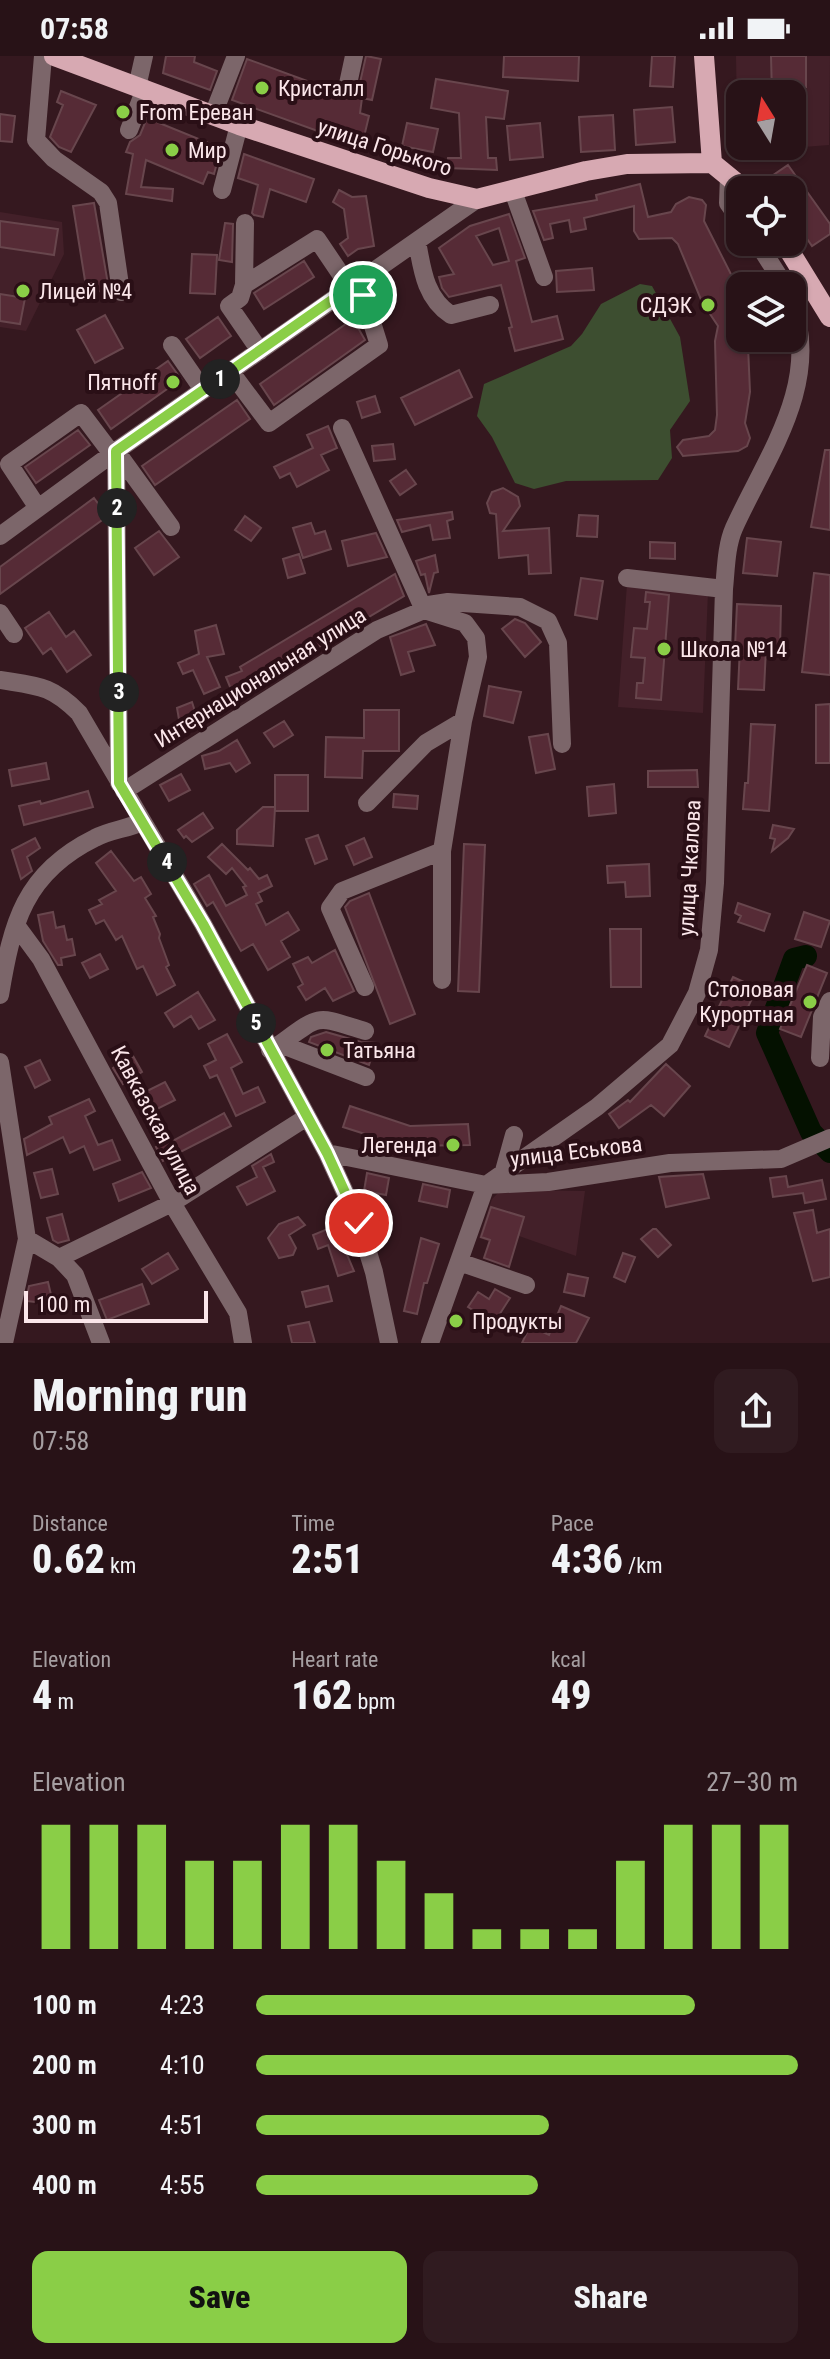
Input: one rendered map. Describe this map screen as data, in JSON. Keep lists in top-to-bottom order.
{
  "streets": {
    "main road": ["улица Горького"],
    "street": [
      "Интернациональная улица",
      "улица Чкалова",
      "Кавказская улица",
      "улица Еськова"
    ]
  },
  "crossings": [
    ["улица Чкалова", "улица Еськова"]
  ],
  "places": [
    "Кристалл",
    "From Ереван",
    "Мир",
    "Лицей №4",
    "СДЭК",
    "Пятнoff",
    "Школа №14",
    "Столовая Курортная",
    "Татьяна",
    "Легенда",
    "Продукты"
  ],
  "scale_bar": "100 m",
  "north": "top",
  "page": {
    "status": "07:58",
    "pins": [
      "1",
      "2",
      "3",
      "4",
      "5"
    ],
    "scale": "100 m",
    "heading": ["Morning run", "07:58"],
    "stats": [
      ["Distance", "0.62 km"],
      ["Time", "2:51"],
      ["Pace", "4:36 /km"],
      ["Elevation", "4 m"],
      ["Heart rate", "162 bpm"],
      ["kcal", "49"]
    ],
    "chart": ["Elevation", "27–30 m"],
    "list": [
      {
        "name": "100 m",
        "note": "4:23"
      },
      {
        "name": "200 m",
        "note": "4:10"
      },
      {
        "name": "300 m",
        "note": "4:51"
      },
      {
        "name": "400 m",
        "note": "4:55"
      }
    ],
    "buttons": ["Save", "Share"]
  }
}
